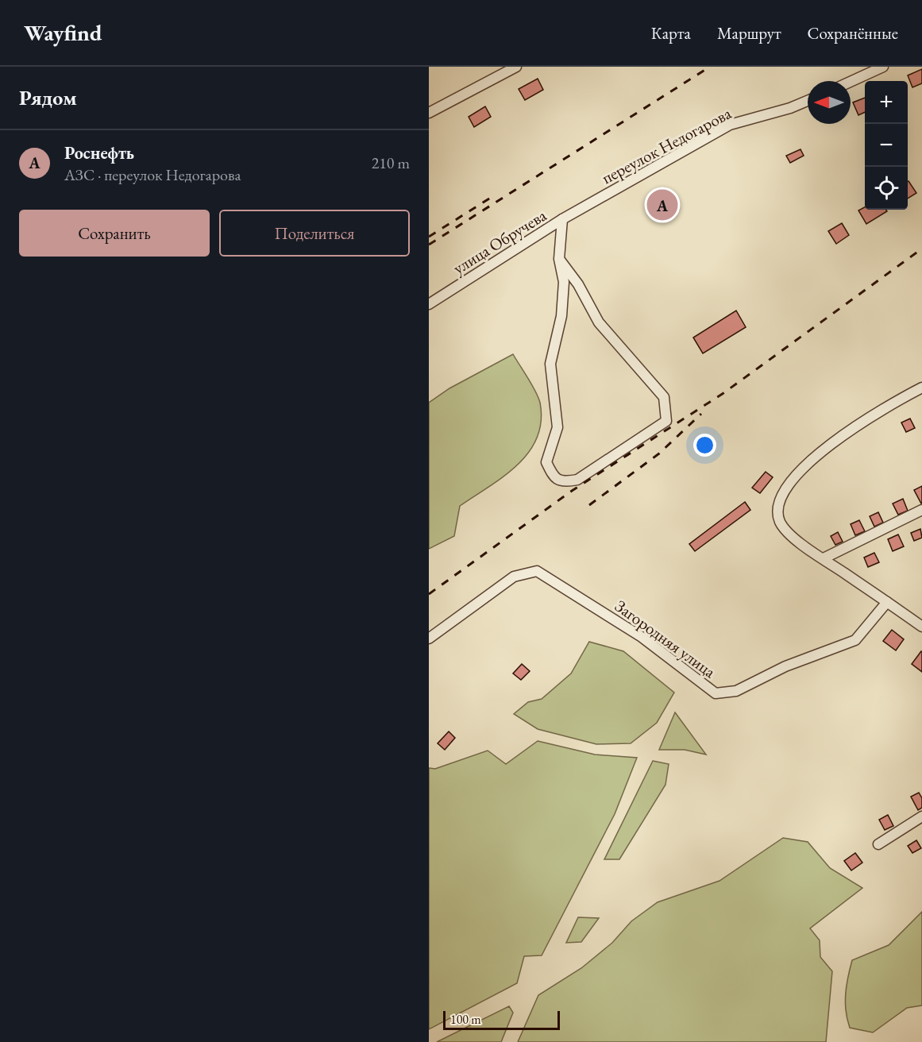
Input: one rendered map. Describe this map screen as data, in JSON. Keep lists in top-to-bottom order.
{
  "streets": {
    "street": ["переулок Недогарова", "улица Обручева", "Загородняя улица"]
  },
  "crossings": [
    ["переулок Недогарова", "улица Обручева"]
  ],
  "scale_bar": "100 m",
  "north": "left",
  "page": {
    "header": "Wayfind",
    "nav": ["Карта", "Маршрут", "Сохранённые"],
    "heading": "Рядом",
    "map_buttons": ["+", "−"],
    "list": [
      {
        "mark": "A",
        "name": "Роснефть",
        "note": "АЗС · переулок Недогарова",
        "value": "210 m"
      }
    ],
    "pins": "A",
    "buttons": ["Сохранить", "Поделиться"],
    "scale": "100 m"
  }
}
